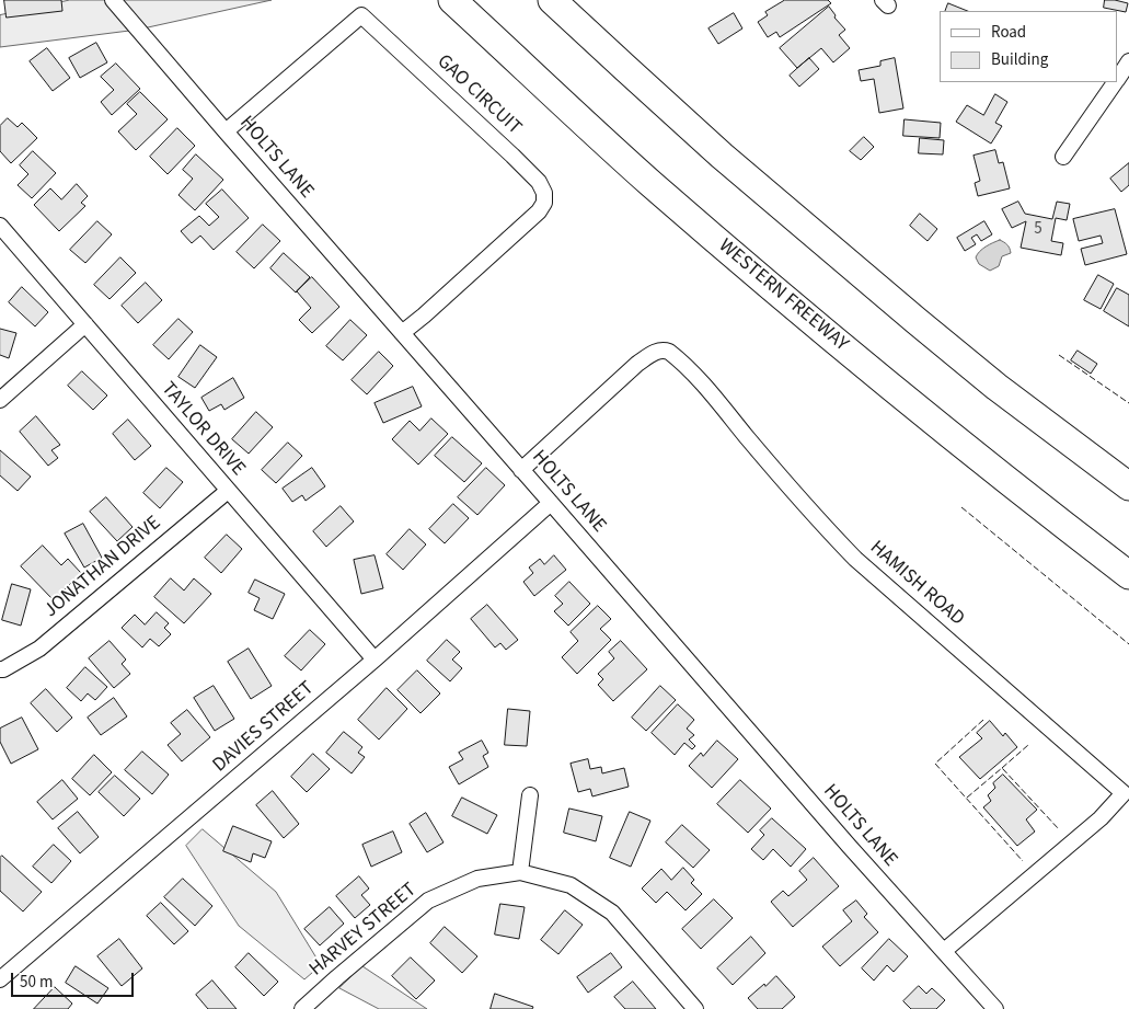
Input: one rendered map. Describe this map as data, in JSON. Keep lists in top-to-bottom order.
{
  "streets": {
    "highway": ["WESTERN FREEWAY"],
    "street": [
      "GAO CIRCUIT",
      "HOLTS LANE",
      "TAYLOR DRIVE",
      "JONATHAN DRIVE",
      "HAMISH ROAD",
      "DAVIES STREET",
      "HARVEY STREET"
    ]
  },
  "crossings": [
    ["GAO CIRCUIT", "HOLTS LANE"],
    ["HOLTS LANE", "HAMISH ROAD"],
    ["HOLTS LANE", "DAVIES STREET"],
    ["TAYLOR DRIVE", "JONATHAN DRIVE"],
    ["TAYLOR DRIVE", "DAVIES STREET"]
  ],
  "house_numbers": ["5"],
  "legend": ["Road", "Building"],
  "scale_bar": "50 m"
}
